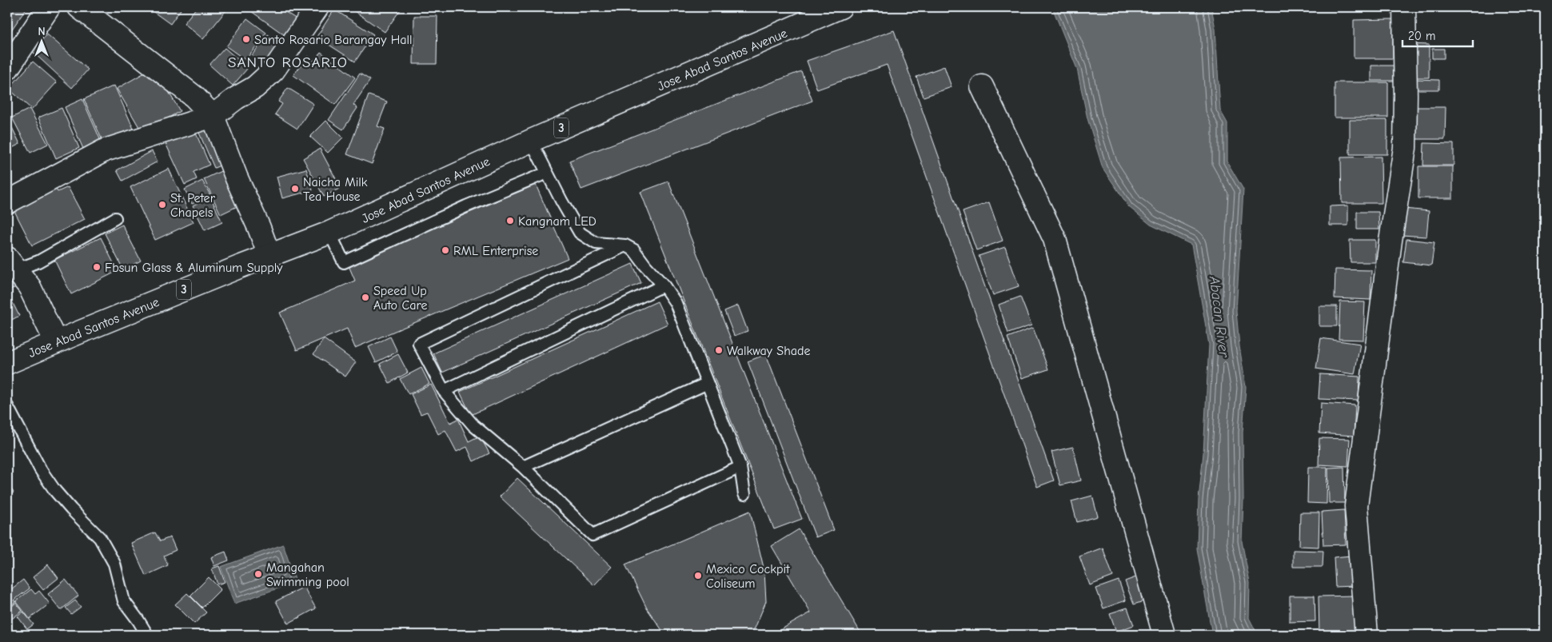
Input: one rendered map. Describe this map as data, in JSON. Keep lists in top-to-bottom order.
{
  "streets": {
    "main road": ["Jose Abad Santos Avenue", "3"]
  },
  "districts": ["SANTO ROSARIO"],
  "water": ["Abacan River"],
  "places": [
    "Santo Rosario Barangay Hall",
    "Naicha Milk Tea House",
    "St. Peter Chapels",
    "Kangnam LED",
    "RML Enterprise",
    "Fbsun Glass & Aluminum Supply",
    "Speed Up Auto Care",
    "Walkway Shade",
    "Mangahan Swimming pool",
    "Mexico Cockpit Coliseum"
  ],
  "scale_bar": "20 m",
  "north": "top"
}
